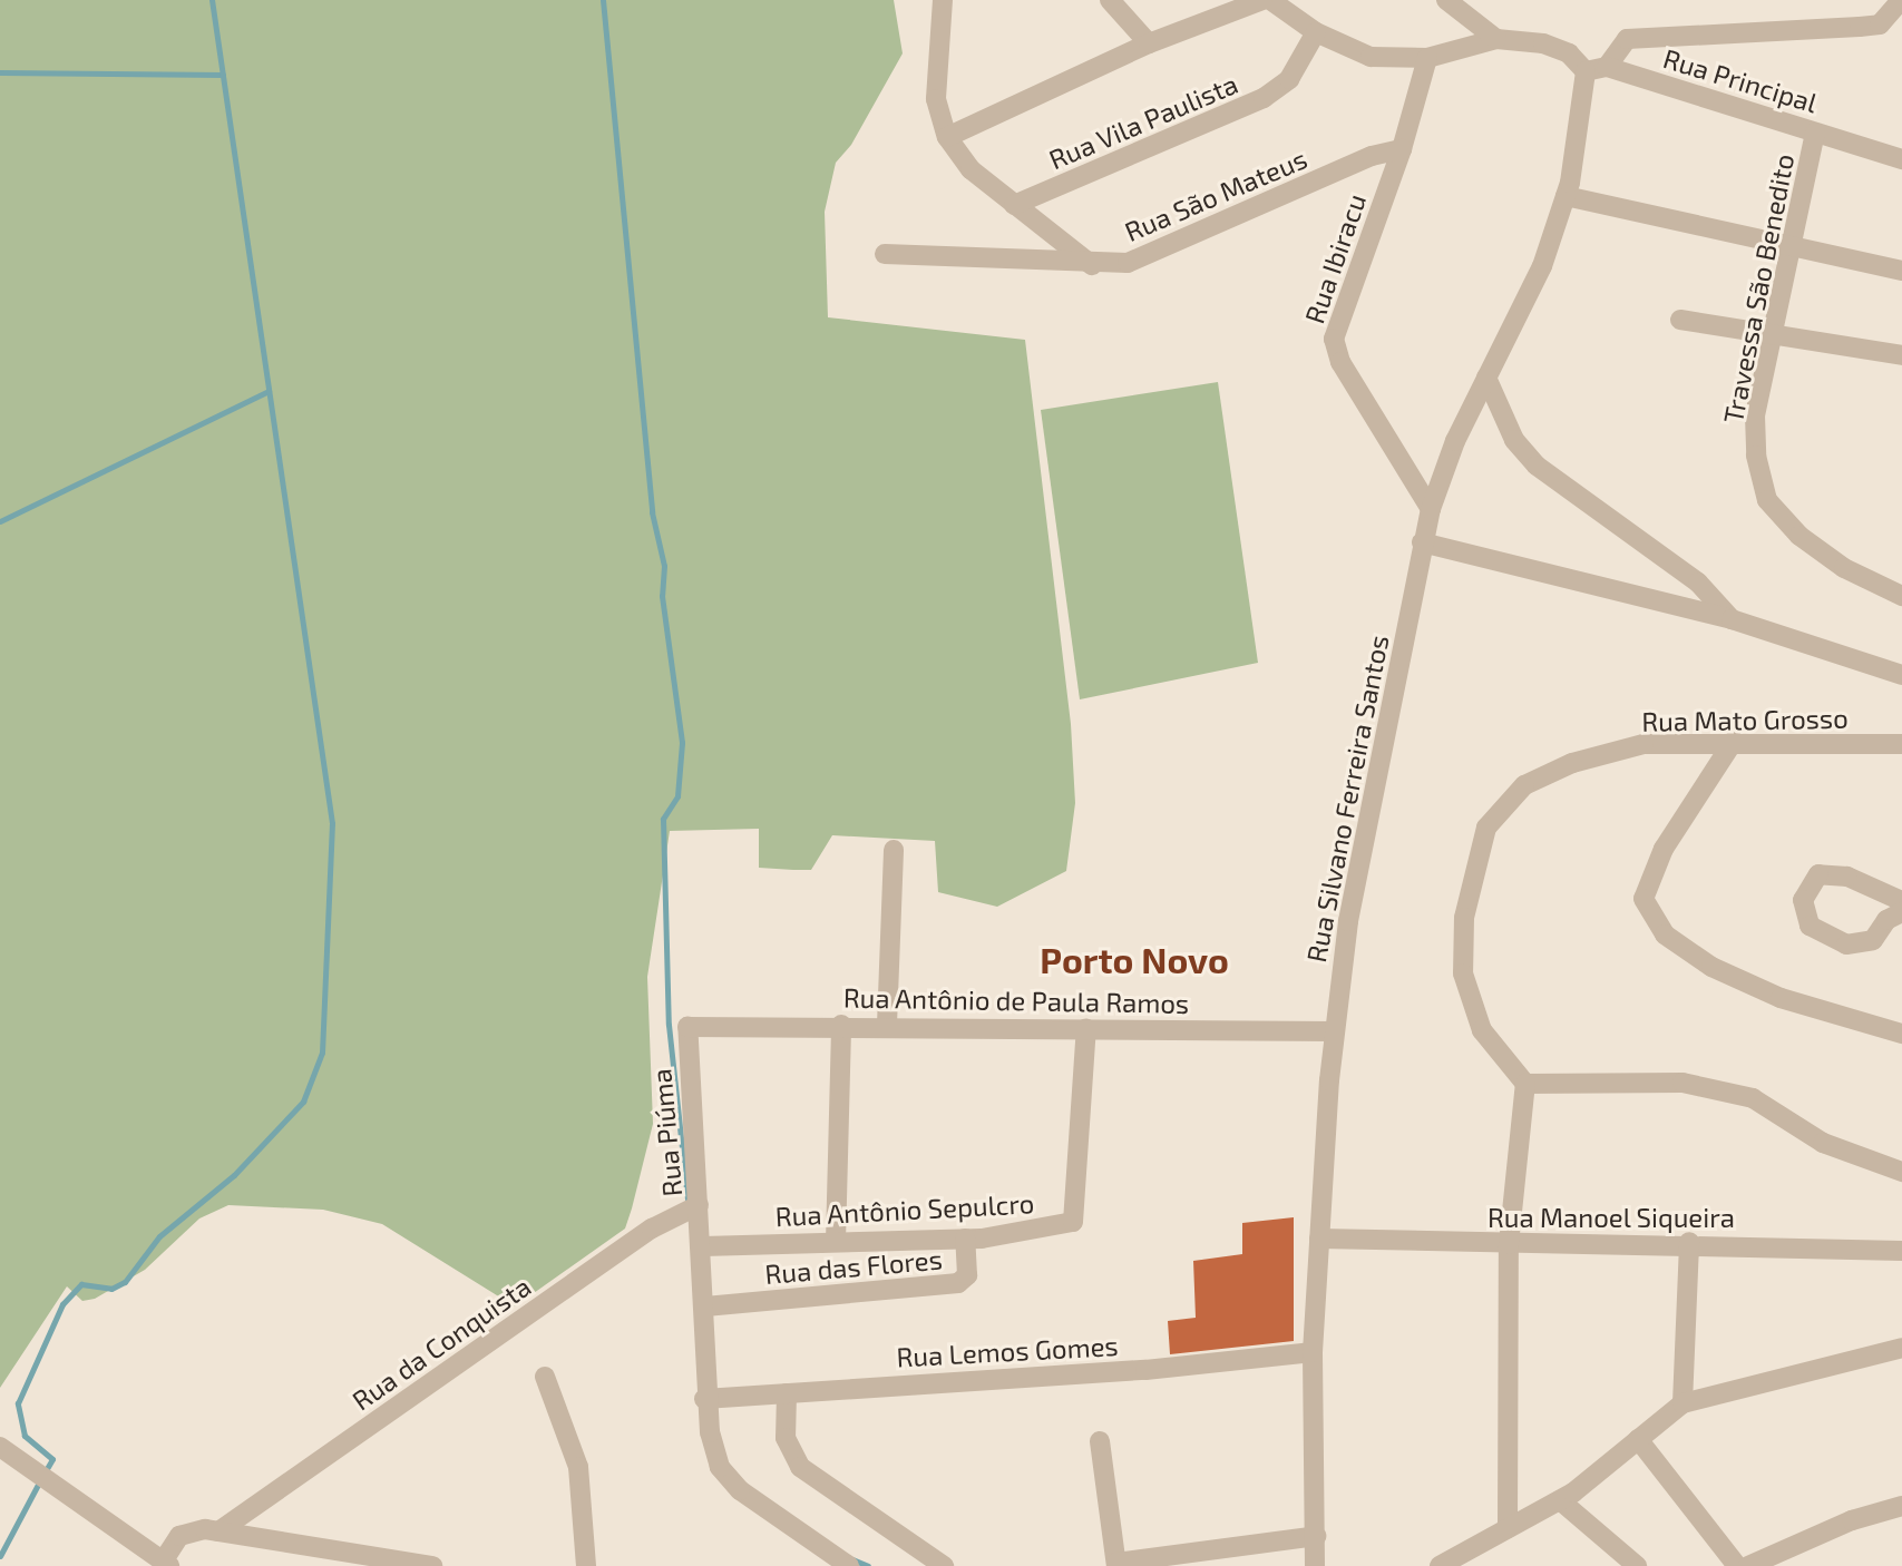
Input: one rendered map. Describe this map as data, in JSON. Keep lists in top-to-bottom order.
{
  "streets": {
    "street": [
      "Rua Principal",
      "Rua Vila Paulista",
      "Rua São Mateus",
      "Rua Ibiracu",
      "Travessa São Benedito",
      "Rua Mato Grosso",
      "Rua Silvano Ferreira Santos",
      "Rua Antônio de Paula Ramos",
      "Rua Piúma",
      "Rua Antônio Sepulcro",
      "Rua Manoel Siqueira",
      "Rua das Flores",
      "Rua da Conquista",
      "Rua Lemos Gomes"
    ]
  },
  "crossings": [
    ["Rua Principal", "Travessa São Benedito"],
    ["Rua Principal", "Rua Silvano Ferreira Santos"],
    ["Rua São Mateus", "Rua Ibiracu"],
    ["Rua Ibiracu", "Rua Silvano Ferreira Santos"],
    ["Rua Silvano Ferreira Santos", "Rua Antônio de Paula Ramos"],
    ["Rua Silvano Ferreira Santos", "Rua Manoel Siqueira"],
    ["Rua Silvano Ferreira Santos", "Rua Lemos Gomes"],
    ["Rua Antônio de Paula Ramos", "Rua Piúma"],
    ["Rua Antônio de Paula Ramos", "Rua Antônio Sepulcro"],
    ["Rua Piúma", "Rua Antônio Sepulcro"],
    ["Rua Piúma", "Rua das Flores"],
    ["Rua Piúma", "Rua da Conquista"],
    ["Rua Piúma", "Rua Lemos Gomes"],
    ["Rua Antônio Sepulcro", "Rua das Flores"]
  ],
  "districts": ["Porto Novo"]
}
